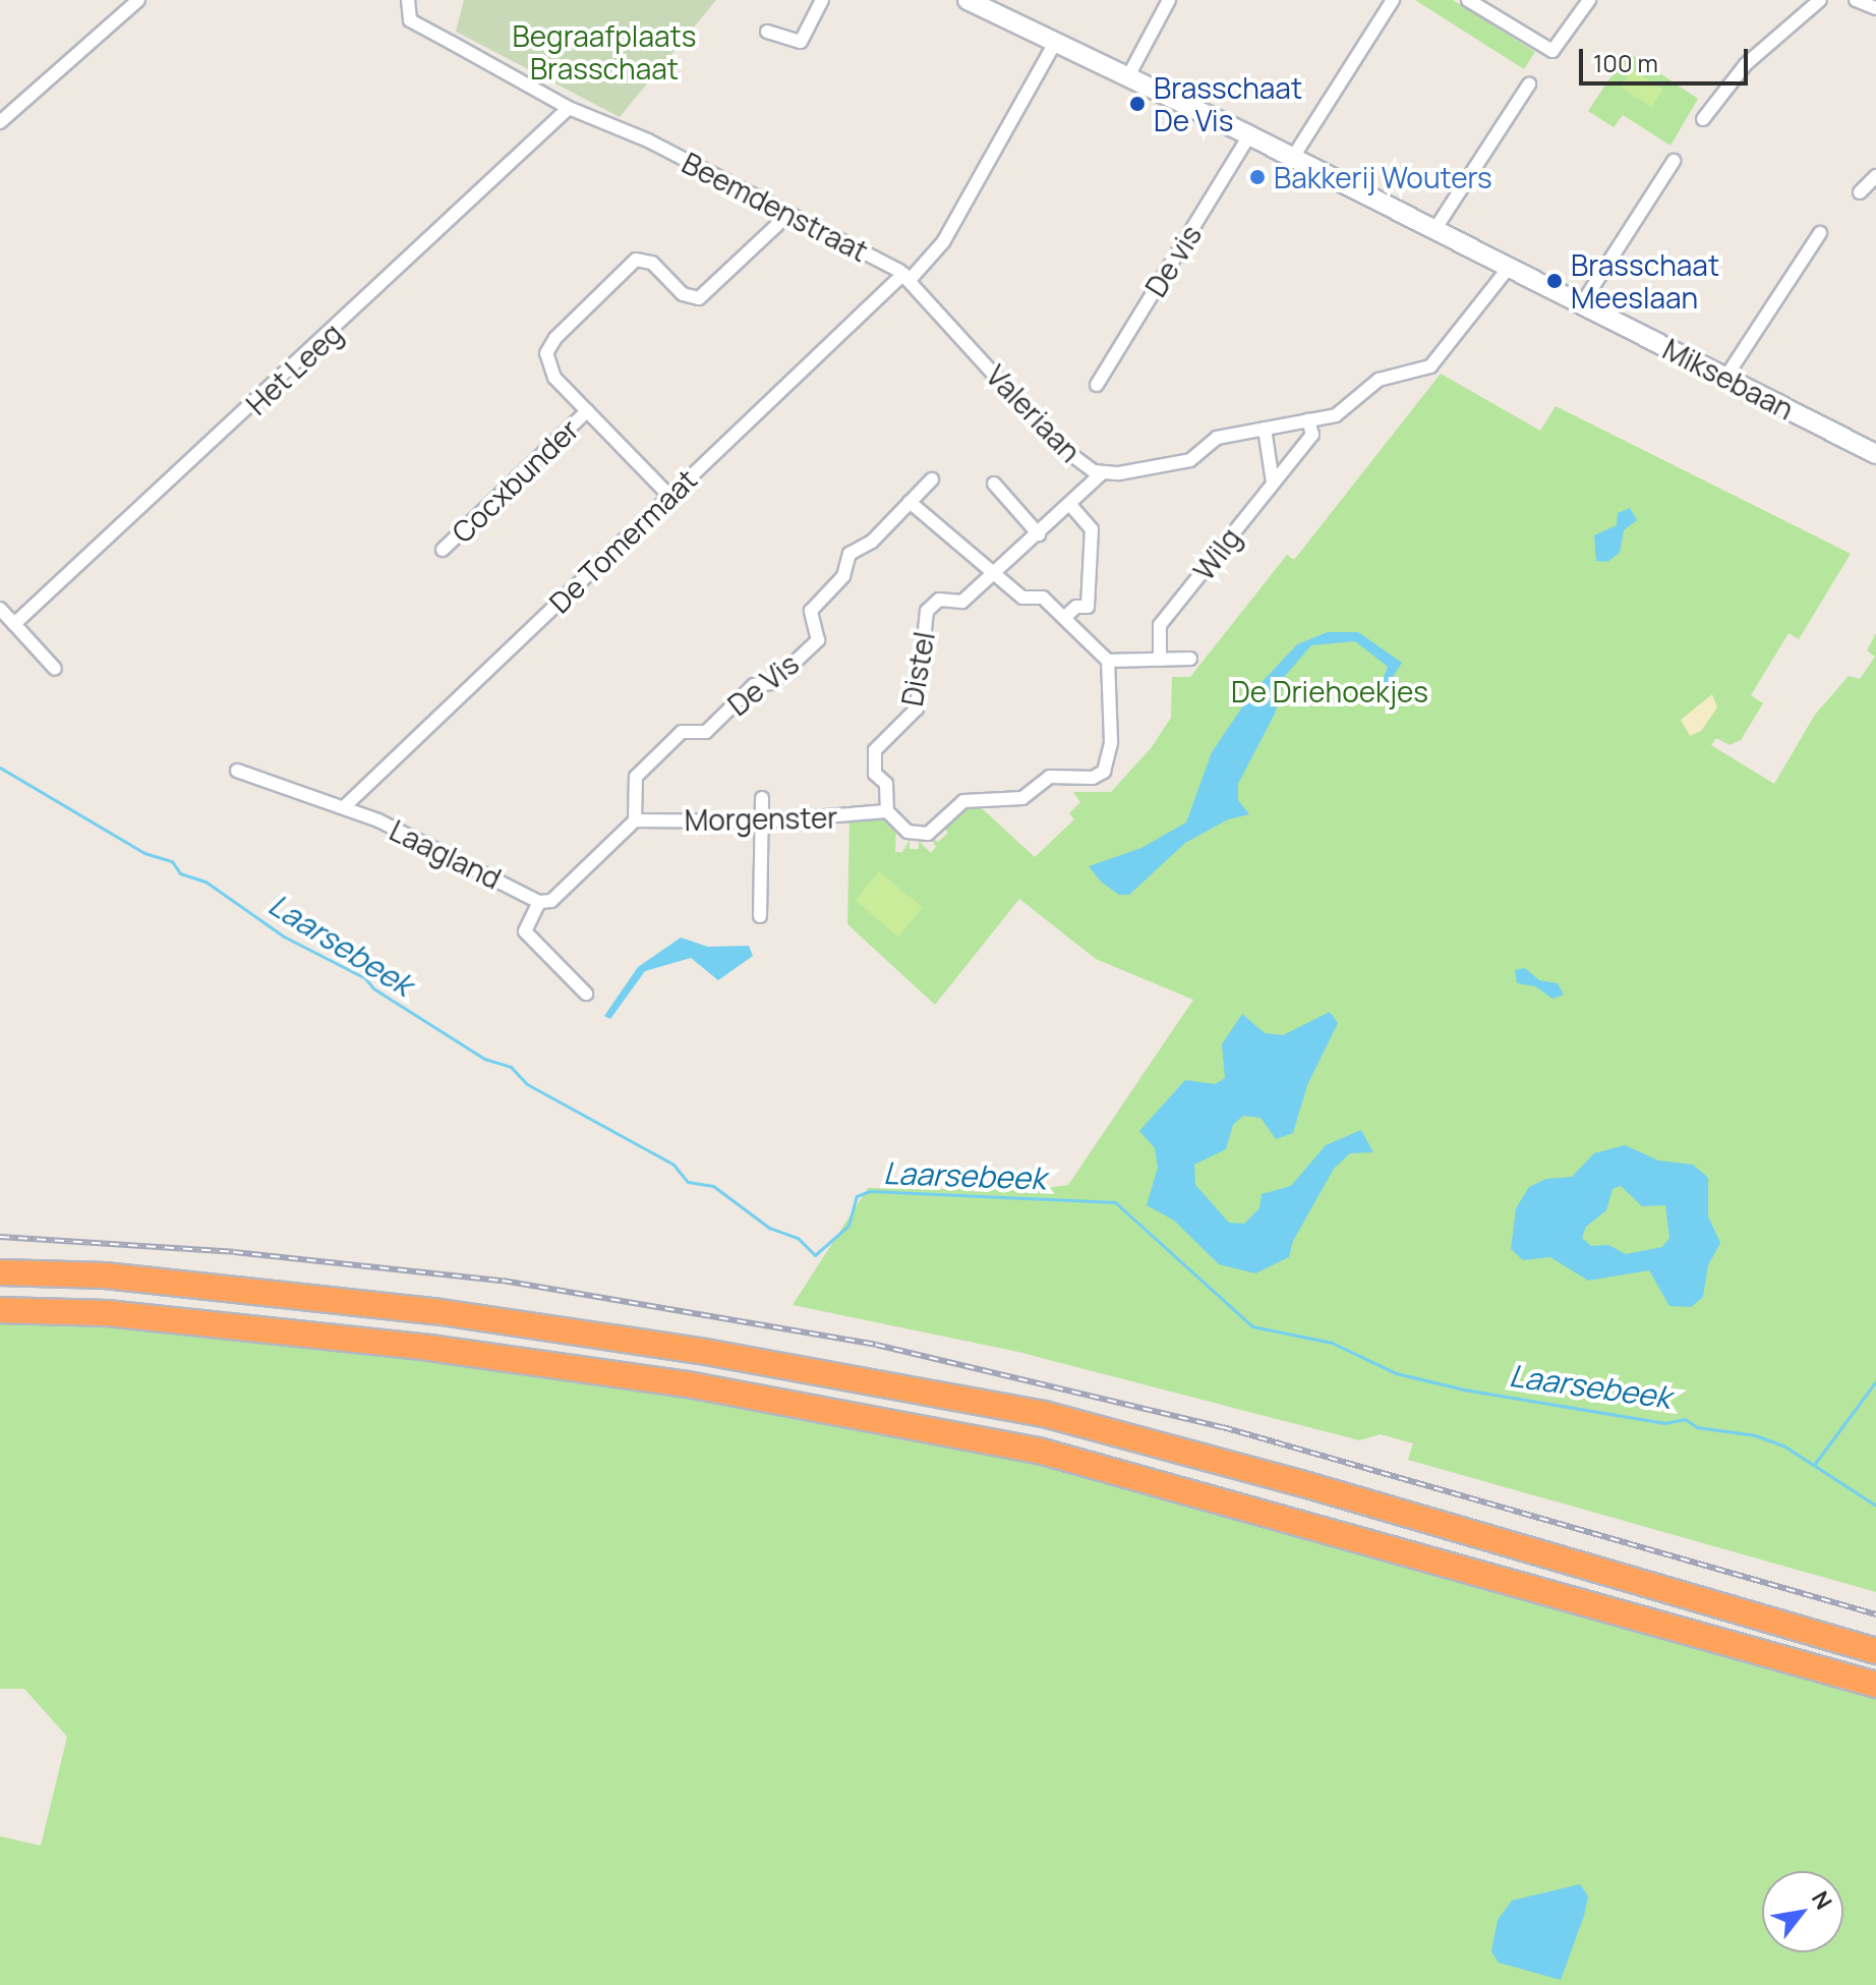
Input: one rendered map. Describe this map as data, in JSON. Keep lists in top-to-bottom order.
{
  "streets": {
    "street": [
      "Beemdenstraat",
      "De vis",
      "Het Leeg",
      "Miksebaan",
      "Valeriaan",
      "Cocxbunder",
      "De Tomermaat",
      "Wilg",
      "Distel",
      "De Vis",
      "Morgenster",
      "Laagland"
    ]
  },
  "crossings": [
    ["Beemdenstraat", "Het Leeg"],
    ["Beemdenstraat", "Valeriaan"],
    ["Beemdenstraat", "De Tomermaat"],
    ["De vis", "Miksebaan"],
    ["Miksebaan", "Valeriaan"],
    ["Valeriaan", "De Tomermaat"],
    ["Valeriaan", "Wilg"],
    ["Valeriaan", "Distel"],
    ["De Tomermaat", "Laagland"],
    ["Distel", "Morgenster"],
    ["De Vis", "Morgenster"]
  ],
  "water": ["Laarsebeek"],
  "parks": ["Begraafplaats Brasschaat", "De Driehoekjes"],
  "places": ["Brasschaat De Vis", "Bakkerij Wouters", "Brasschaat Meeslaan"],
  "scale_bar": "100 m",
  "north": "top right"
}
